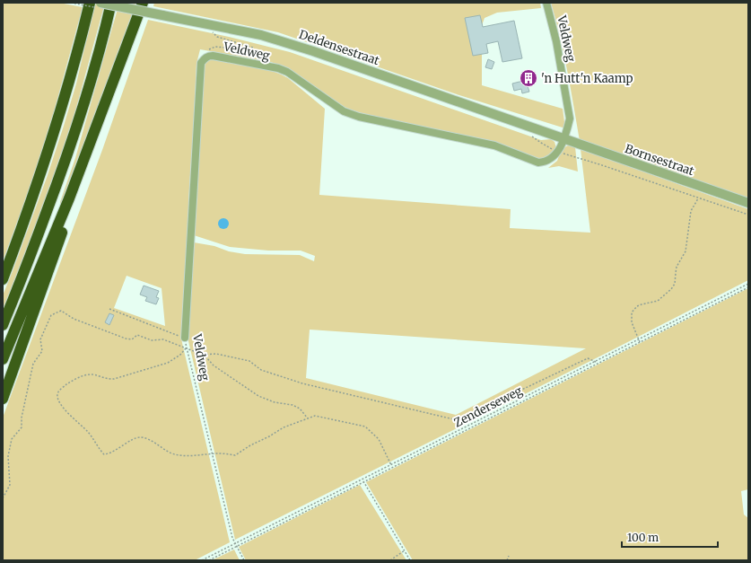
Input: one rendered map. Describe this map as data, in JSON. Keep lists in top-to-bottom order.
{
  "streets": {
    "street": ["Veldweg", "Deldensestraat", "Bornsestraat"],
    "path": ["Zenderseweg"]
  },
  "crossings": [
    ["Veldweg", "Deldensestraat"],
    ["Veldweg", "Bornsestraat"],
    ["Veldweg", "Zenderseweg"],
    ["Deldensestraat", "Bornsestraat"]
  ],
  "places": {
    "building": ["'n Hutt'n Kaamp"]
  },
  "scale_bar": "100 m"
}
